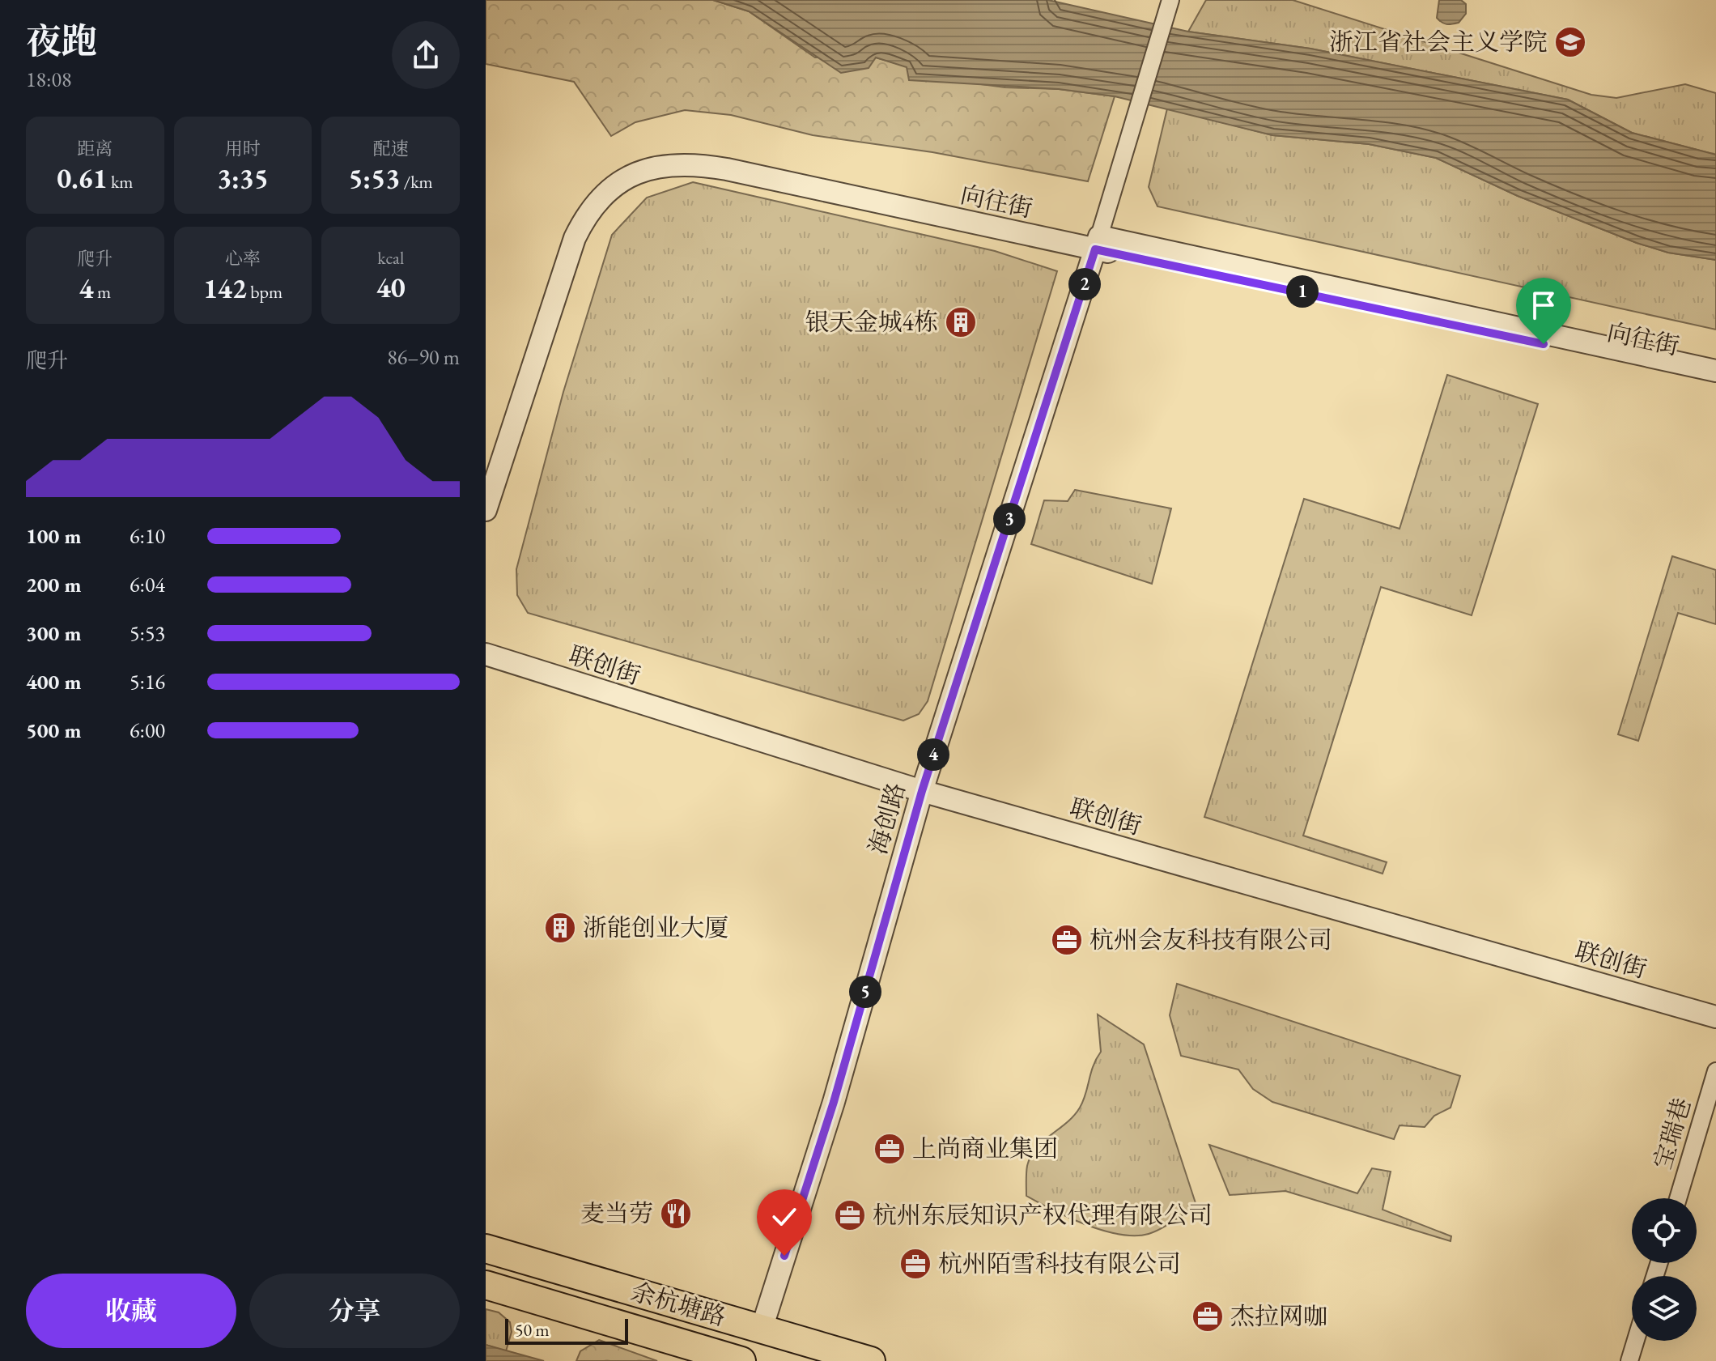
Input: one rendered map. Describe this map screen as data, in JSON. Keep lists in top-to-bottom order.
{
  "streets": {
    "main road": ["余杭塘路"],
    "street": [
      "向往街",
      "联创街",
      "海创路",
      "宝瑞巷"
    ]
  },
  "crossings": [
    ["向往街", "海创路"],
    ["联创街", "海创路"],
    ["海创路", "余杭塘路"]
  ],
  "places": {
    "school or university": ["浙江省社会主义学院"],
    "building": ["银天金城4栋", "浙能创业大厦"],
    "office": [
      "杭州会友科技有限公司",
      "上尚商业集团",
      "杭州东辰知识产权代理有限公司",
      "杭州陌雪科技有限公司",
      "杰拉网咖"
    ],
    "restaurant": ["麦当劳"]
  },
  "scale_bar": "50 m",
  "page": {
    "heading": ["夜跑", "18:08"],
    "stats": [
      ["距离", "0.61 km"],
      ["用时", "3:35"],
      ["配速", "5:53 /km"],
      ["爬升", "4 m"],
      ["心率", "142 bpm"],
      ["kcal", "40"]
    ],
    "pins": [
      "2",
      "1",
      "3",
      "4",
      "5"
    ],
    "chart": ["爬升", "86–90 m"],
    "list": [
      {
        "name": "100 m",
        "note": "6:10"
      },
      {
        "name": "200 m",
        "note": "6:04"
      },
      {
        "name": "300 m",
        "note": "5:53"
      },
      {
        "name": "400 m",
        "note": "5:16"
      },
      {
        "name": "500 m",
        "note": "6:00"
      }
    ],
    "buttons": ["收藏", "分享"],
    "scale": "50 m"
  }
}
